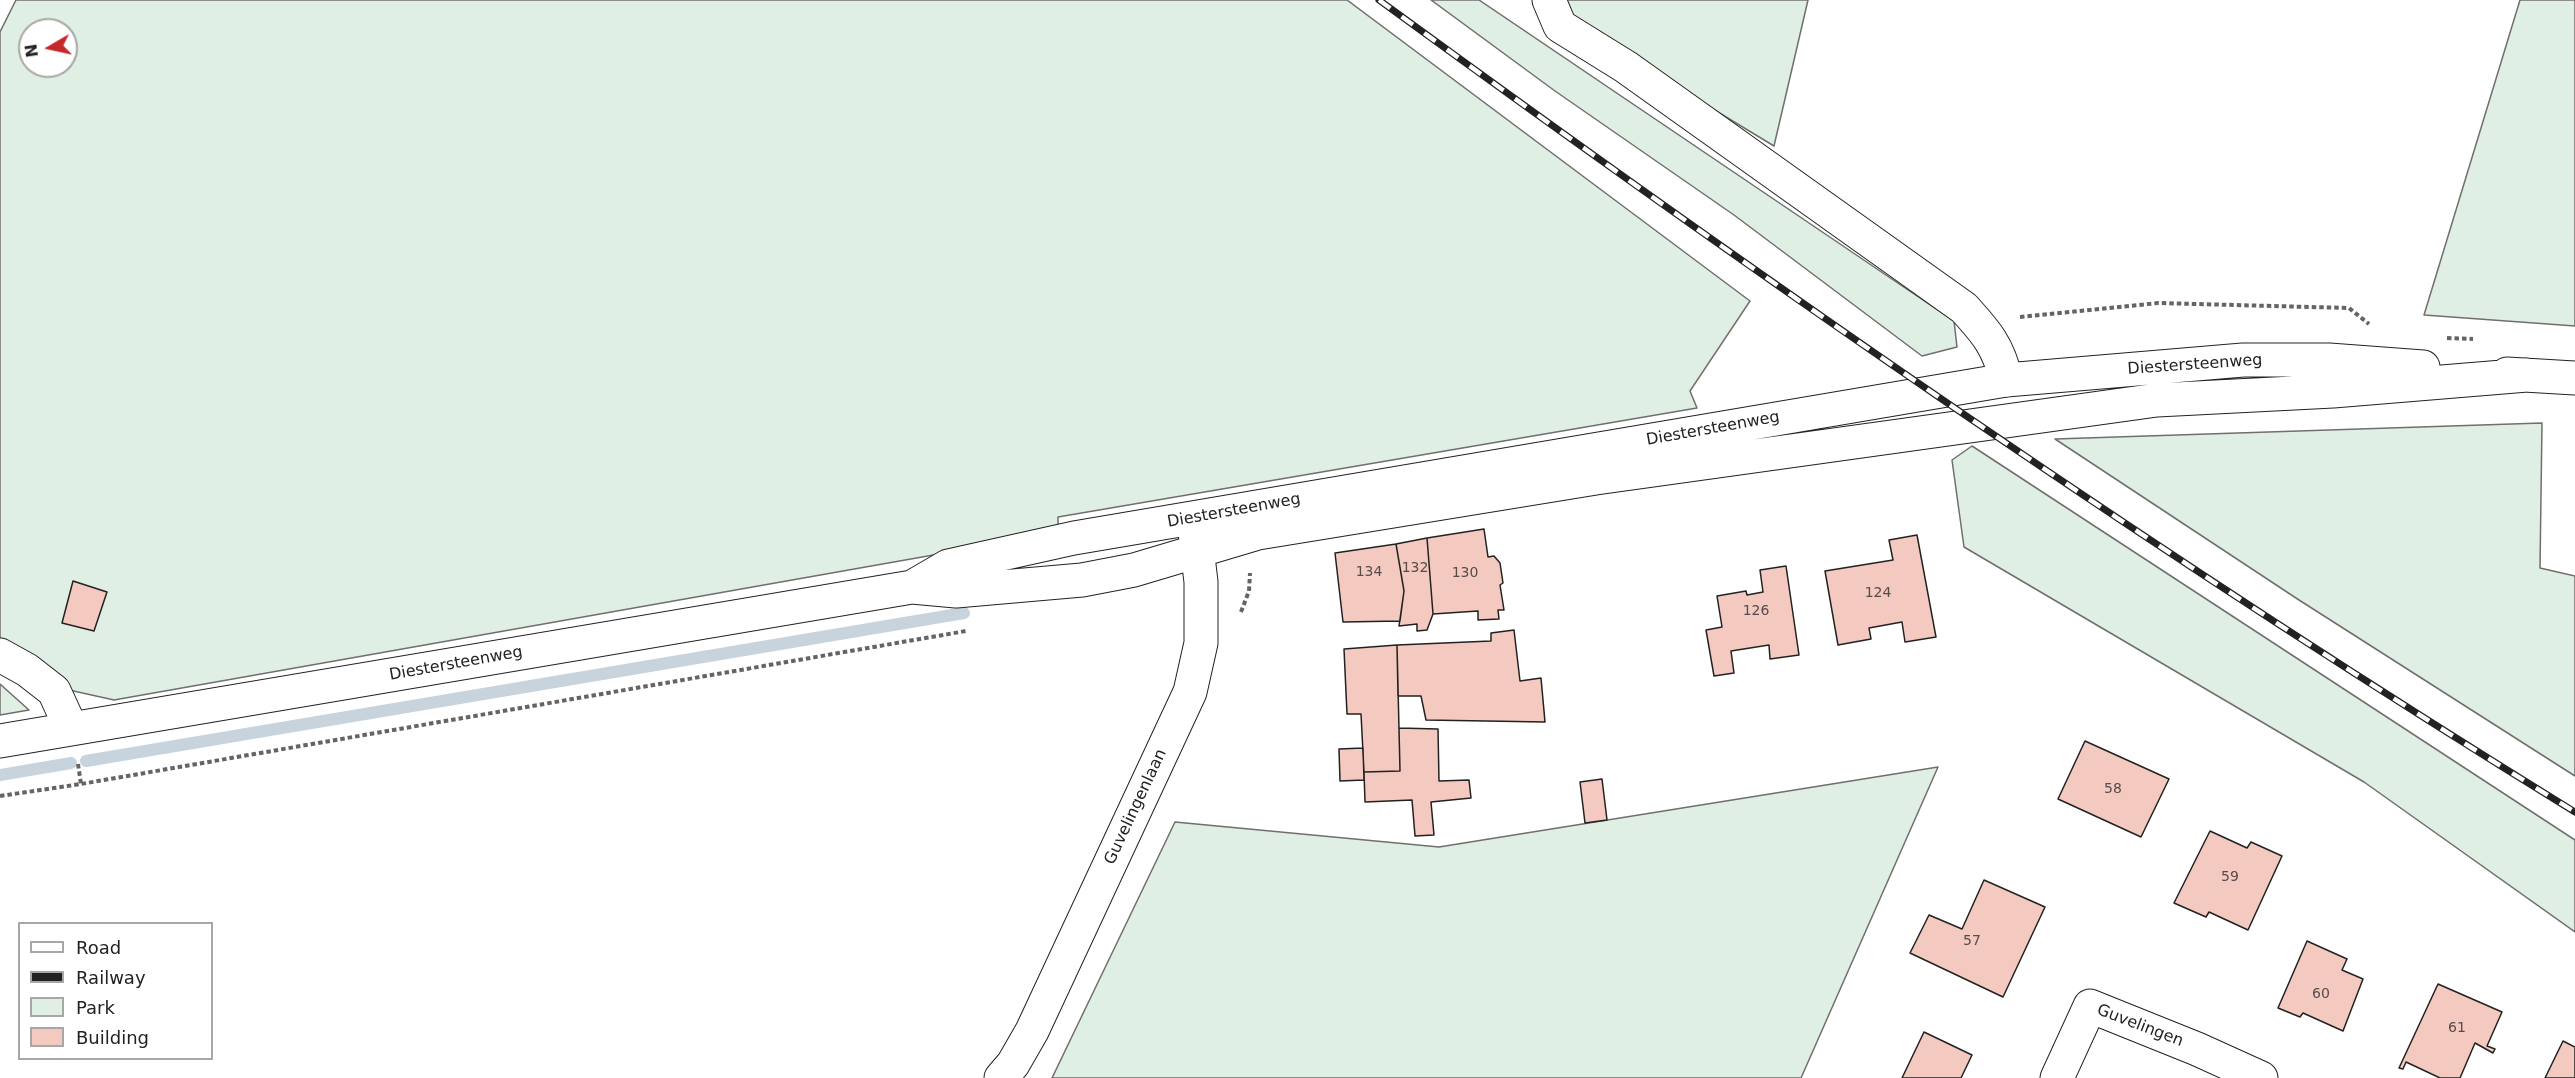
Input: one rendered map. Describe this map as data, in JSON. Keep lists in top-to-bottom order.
{
  "streets": {
    "main road": ["Diestersteenweg", "Guvelingenlaan", "Guvelingen"]
  },
  "crossings": [
    ["Diestersteenweg", "Guvelingenlaan"]
  ],
  "house_numbers": [
    "132",
    "134",
    "130",
    "124",
    "126",
    "58",
    "59",
    "57",
    "60",
    "61"
  ],
  "legend": [
    "Road",
    "Railway",
    "Park",
    "Building"
  ],
  "north": "left"
}
